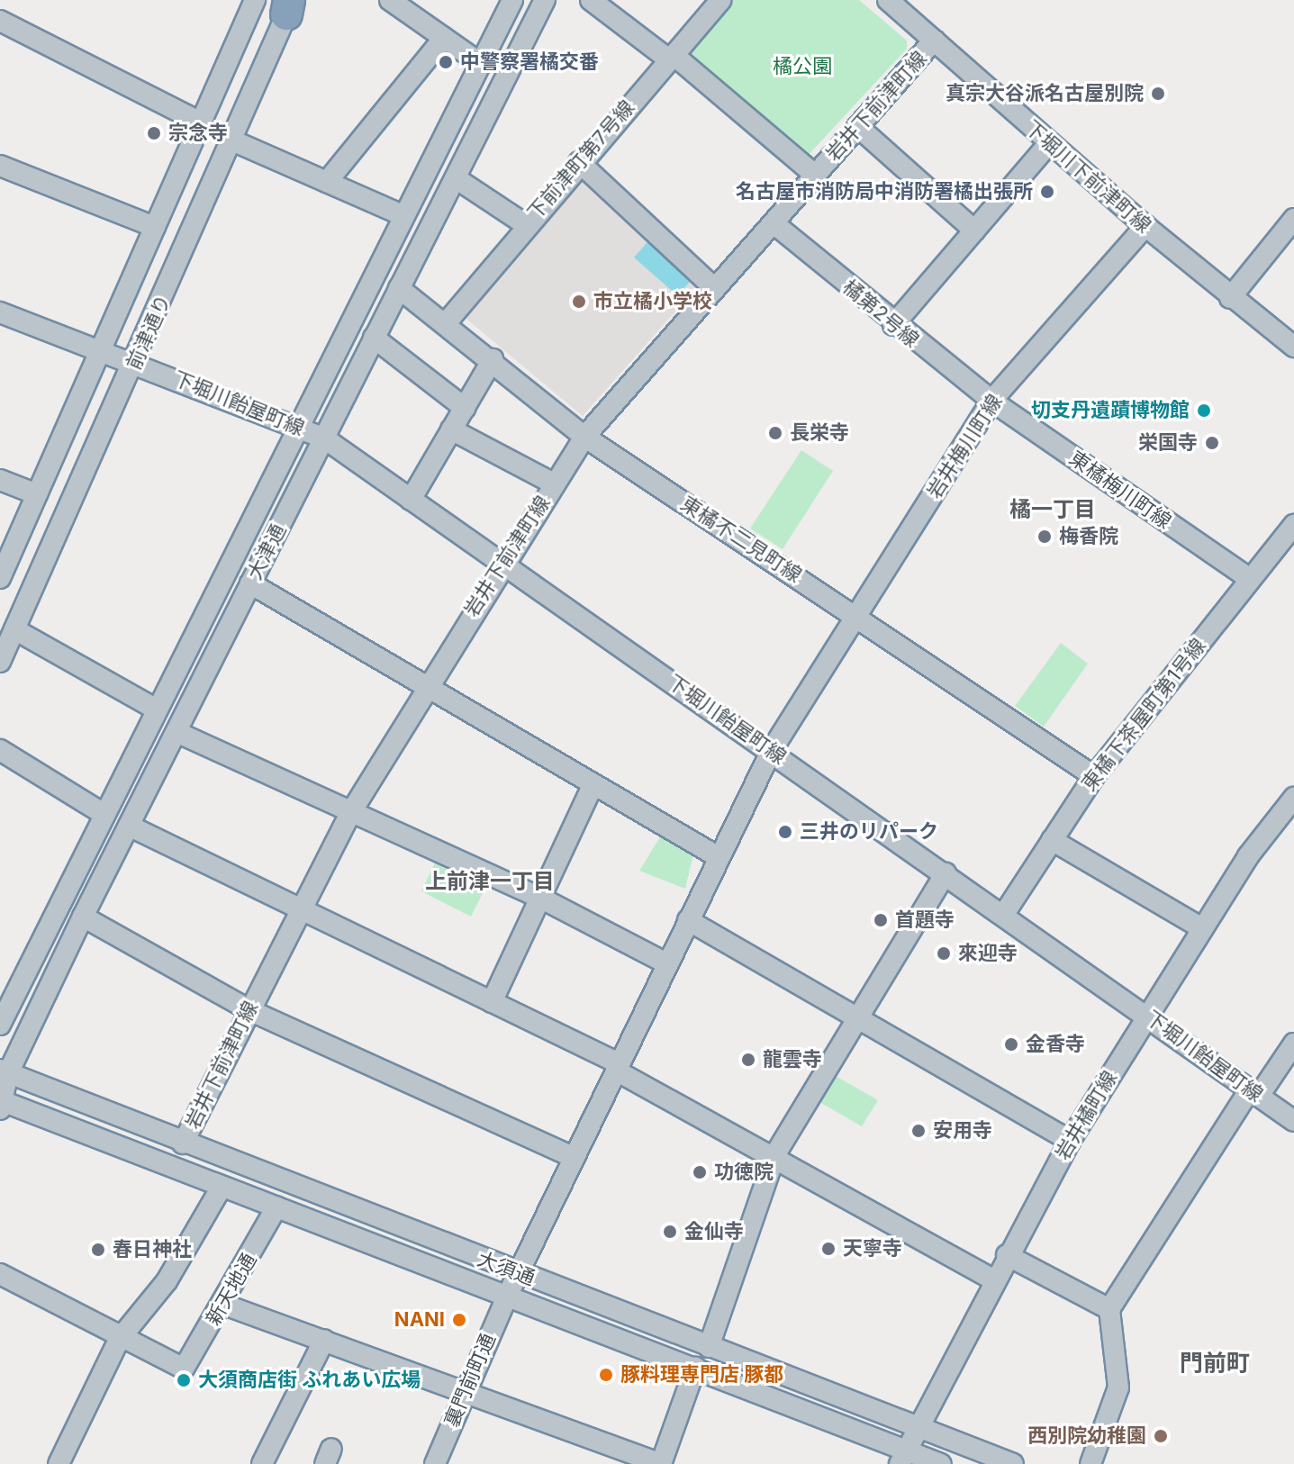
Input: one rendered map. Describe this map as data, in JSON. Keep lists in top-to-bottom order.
{
  "streets": {
    "street": [
      "岩井下前津町線",
      "下前津町第7号線",
      "下堀川下前津町線",
      "橘第2号線",
      "前津通り",
      "下堀川飴屋町線",
      "岩井梅川町線",
      "東橘梅川町線",
      "東橘不二見町線",
      "大津通",
      "東橘下茶屋町第1号線",
      "岩井橘町線",
      "大須通",
      "新天地通",
      "裏門前町通"
    ]
  },
  "crossings": [
    ["岩井下前津町線", "下堀川下前津町線"],
    ["岩井下前津町線", "橘第2号線"],
    ["岩井下前津町線", "下堀川飴屋町線"],
    ["岩井下前津町線", "東橘不二見町線"],
    ["岩井下前津町線", "大須通"],
    ["下前津町第7号線", "東橘不二見町線"],
    ["下堀川下前津町線", "岩井梅川町線"],
    ["橘第2号線", "岩井梅川町線"],
    ["橘第2号線", "東橘梅川町線"],
    ["前津通り", "下堀川飴屋町線"],
    ["下堀川飴屋町線", "岩井梅川町線"],
    ["下堀川飴屋町線", "大津通"],
    ["下堀川飴屋町線", "東橘下茶屋町第1号線"],
    ["下堀川飴屋町線", "岩井橘町線"],
    ["岩井梅川町線", "東橘梅川町線"],
    ["岩井梅川町線", "東橘不二見町線"],
    ["岩井梅川町線", "裏門前町通"],
    ["東橘梅川町線", "東橘下茶屋町第1号線"],
    ["東橘不二見町線", "大津通"],
    ["東橘不二見町線", "東橘下茶屋町第1号線"],
    ["大津通", "大須通"],
    ["岩井橘町線", "大須通"],
    ["大須通", "新天地通"],
    ["大須通", "裏門前町通"]
  ],
  "districts": ["橘一丁目", "上前津一丁目", "門前町"],
  "parks": ["橘公園"],
  "places": [
    "中警察署橘交番",
    "真宗大谷派名古屋別院",
    "宗念寺",
    "名古屋市消防局中消防署橘出張所",
    "市立橘小学校",
    "切支丹遺蹟博物館",
    "長栄寺",
    "栄国寺",
    "梅香院",
    "三井のリパーク",
    "首題寺",
    "來迎寺",
    "金香寺",
    "龍雲寺",
    "安用寺",
    "功徳院",
    "金仙寺",
    "天寧寺",
    "春日神社",
    "NANI",
    "豚料理専門店 豚都",
    "大須商店街 ふれあい広場",
    "西別院幼稚園"
  ]
}
